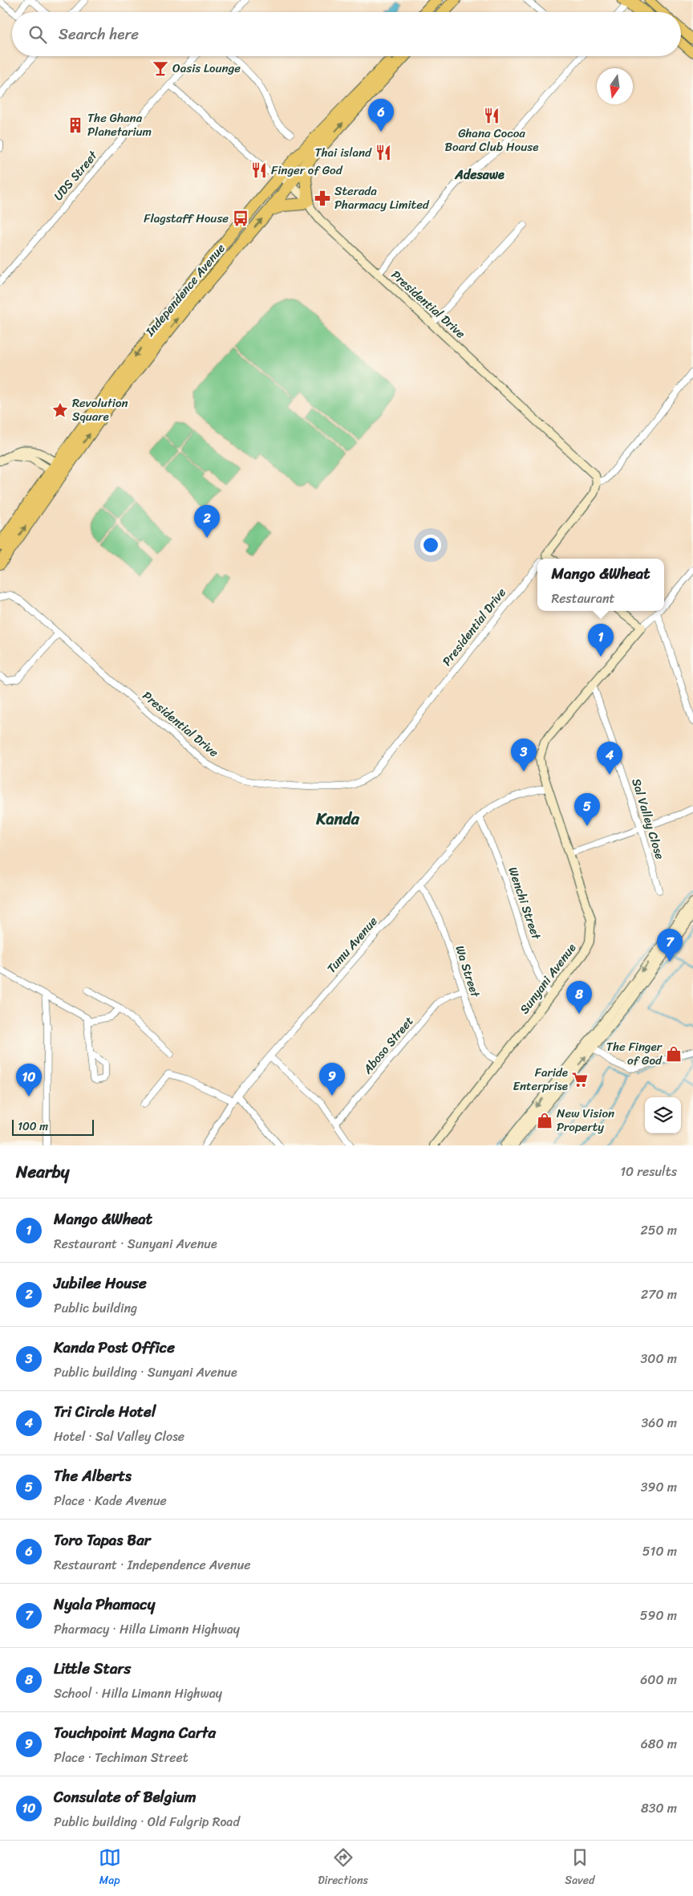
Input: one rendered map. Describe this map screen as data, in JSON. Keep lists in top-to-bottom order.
{
  "streets": {
    "highway": ["Independence Avenue"],
    "street": [
      "UDS Street",
      "Presidential Drive",
      "Sal Valley Close",
      "Wenchi Street",
      "Tumu Avenue",
      "Wa Street",
      "Sunyani Avenue",
      "Aboso Street"
    ]
  },
  "crossings": [
    ["Independence Avenue", "Presidential Drive"],
    ["Sal Valley Close", "Sunyani Avenue"],
    ["Wenchi Street", "Tumu Avenue"],
    ["Wenchi Street", "Sunyani Avenue"],
    ["Tumu Avenue", "Wa Street"],
    ["Tumu Avenue", "Sunyani Avenue"],
    ["Wa Street", "Sunyani Avenue"],
    ["Wa Street", "Aboso Street"]
  ],
  "districts": ["Adesawe", "Kanda"],
  "places": {
    "bar": ["Oasis Lounge"],
    "restaurant": ["Ghana Cocoa Board Club House", "Thai island", "Finger of God"],
    "building": ["The Ghana Planetarium"],
    "pharmacy": ["Sterada Pharmacy Limited"],
    "bus stop": ["Flagstaff House"],
    "place": ["Revolution Square"],
    "shop": ["The Finger of God", "New Vision Property"],
    "supermarket": ["Faride Enterprise"]
  },
  "scale_bar": "100 m",
  "north": "bottom",
  "page": {
    "search": "Search here",
    "pins": [
      "6",
      "2",
      "1",
      "3",
      "4",
      "5",
      "7",
      "8",
      "9",
      "10"
    ],
    "popup": ["Mango &Wheat", "Restaurant"],
    "scale": "100 m",
    "heading": ["Nearby", "10 results"],
    "list": [
      {
        "mark": "1",
        "name": "Mango &Wheat",
        "note": "Restaurant · Sunyani Avenue",
        "value": "250 m"
      },
      {
        "mark": "2",
        "name": "Jubilee House",
        "note": "Public building",
        "value": "270 m"
      },
      {
        "mark": "3",
        "name": "Kanda Post Office",
        "note": "Public building · Sunyani Avenue",
        "value": "300 m"
      },
      {
        "mark": "4",
        "name": "Tri Circle Hotel",
        "note": "Hotel · Sal Valley Close",
        "value": "360 m"
      },
      {
        "mark": "5",
        "name": "The Alberts",
        "note": "Place · Kade Avenue",
        "value": "390 m"
      },
      {
        "mark": "6",
        "name": "Toro Tapas Bar",
        "note": "Restaurant · Independence Avenue",
        "value": "510 m"
      },
      {
        "mark": "7",
        "name": "Nyala Phamacy",
        "note": "Pharmacy · Hilla Limann Highway",
        "value": "590 m"
      },
      {
        "mark": "8",
        "name": "Little Stars",
        "note": "School · Hilla Limann Highway",
        "value": "600 m"
      },
      {
        "mark": "9",
        "name": "Touchpoint Magna Carta",
        "note": "Place · Techiman Street",
        "value": "680 m"
      },
      {
        "mark": "10",
        "name": "Consulate of Belgium",
        "note": "Public building · Old Fulgrip Road",
        "value": "830 m"
      }
    ],
    "nav": ["Map", "Directions", "Saved"]
  }
}
